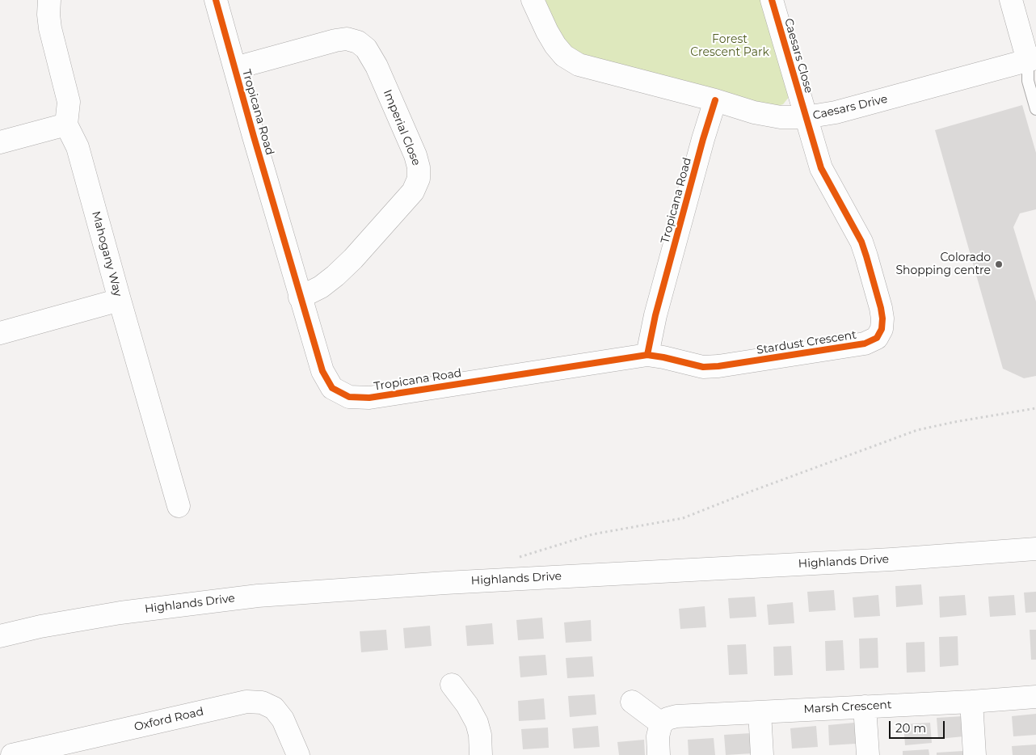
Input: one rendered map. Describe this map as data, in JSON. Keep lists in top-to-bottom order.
{
  "streets": {
    "street": [
      "Caesars Close",
      "Caesars Drive",
      "Tropicana Road",
      "Imperial Close",
      "Mahogany Way",
      "Stardust Crescent",
      "Highlands Drive",
      "Marsh Crescent",
      "Oxford Road"
    ]
  },
  "crossings": [
    ["Caesars Close", "Caesars Drive"],
    ["Caesars Close", "Stardust Crescent"],
    ["Caesars Drive", "Tropicana Road"],
    ["Caesars Drive", "Stardust Crescent"],
    ["Tropicana Road", "Imperial Close"],
    ["Tropicana Road", "Stardust Crescent"]
  ],
  "parks": ["Forest Crescent Park"],
  "places": ["Colorado Shopping centre"],
  "scale_bar": "20 m"
}
